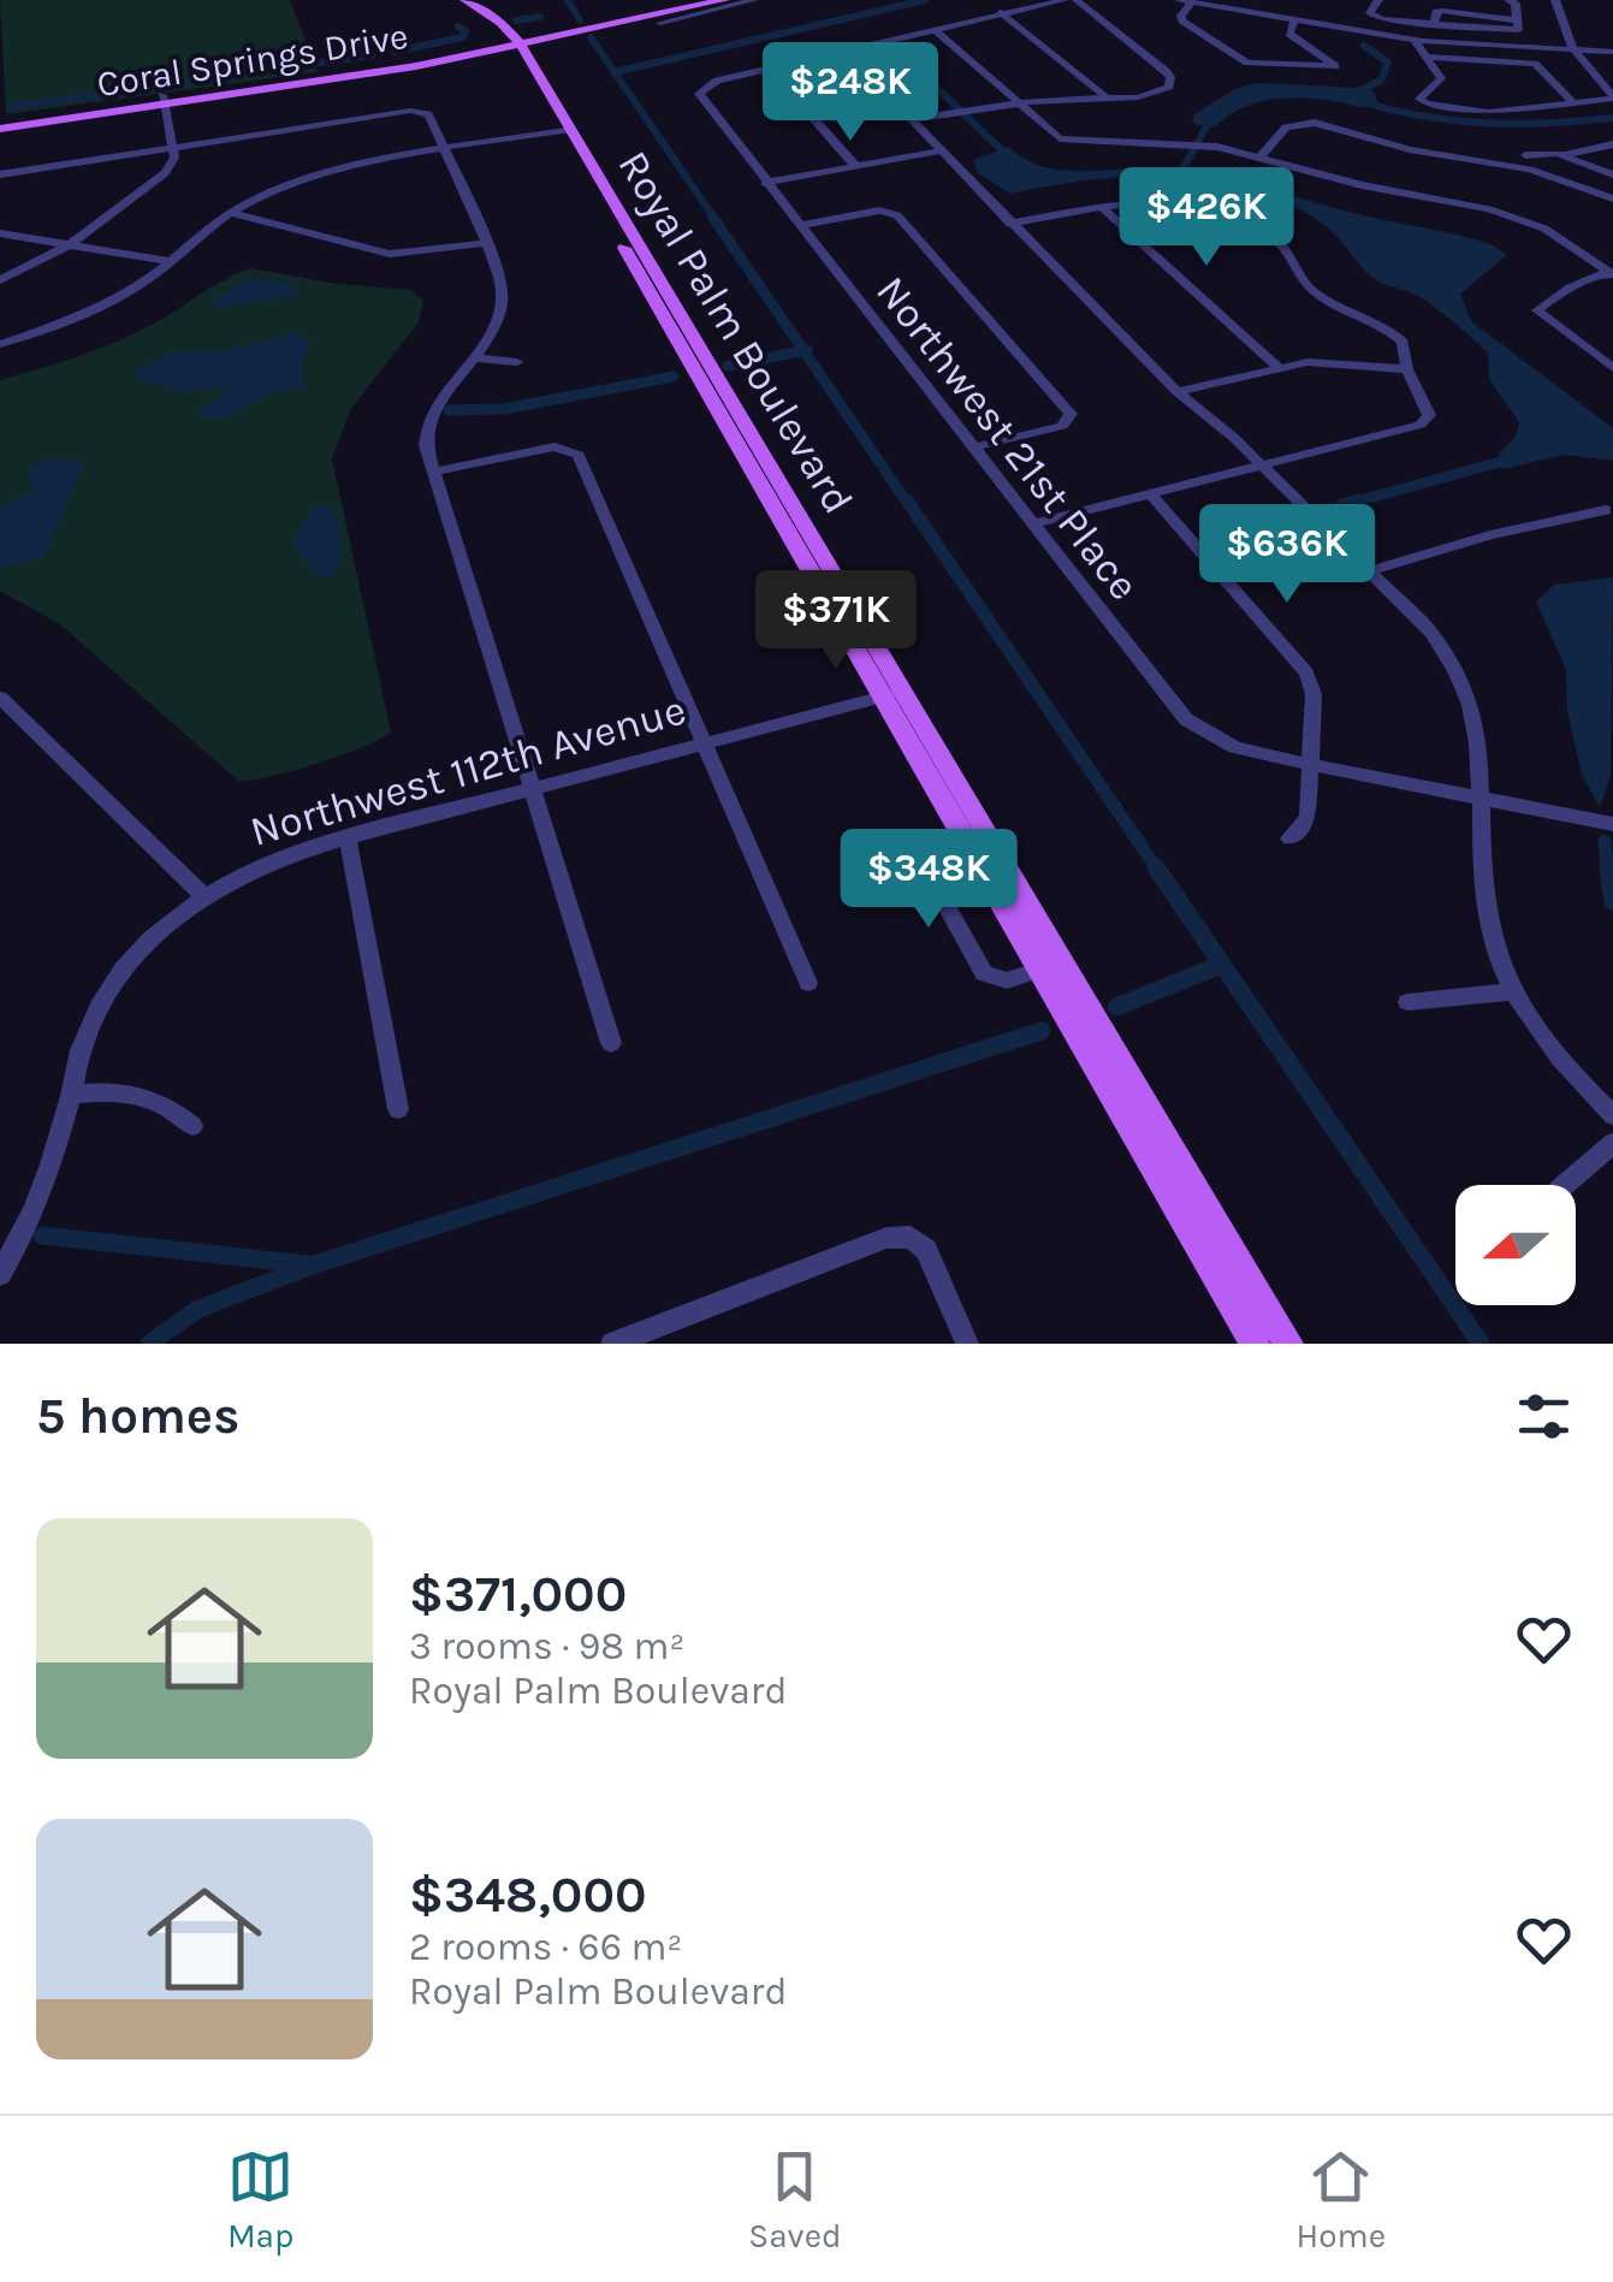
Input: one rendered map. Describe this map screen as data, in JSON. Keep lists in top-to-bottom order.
{
  "streets": {
    "main road": ["Coral Springs Drive", "Royal Palm Boulevard"],
    "street": ["Northwest 21st Place", "Northwest 112th Avenue"]
  },
  "crossings": [
    ["Coral Springs Drive", "Royal Palm Boulevard"],
    ["Royal Palm Boulevard", "Northwest 112th Avenue"]
  ],
  "north": "left",
  "page": {
    "price": [
      "$248K",
      "$426K",
      "$636K",
      "$371K",
      "$348K"
    ],
    "heading": "5 homes",
    "list": [
      {
        "name": "$371,000",
        "note": "3 rooms · 98 m² · Royal Palm Boulevard"
      },
      {
        "name": "$348,000",
        "note": "2 rooms · 66 m² · Royal Palm Boulevard"
      }
    ],
    "tabs": ["Map", "Saved", "Home"]
  }
}
